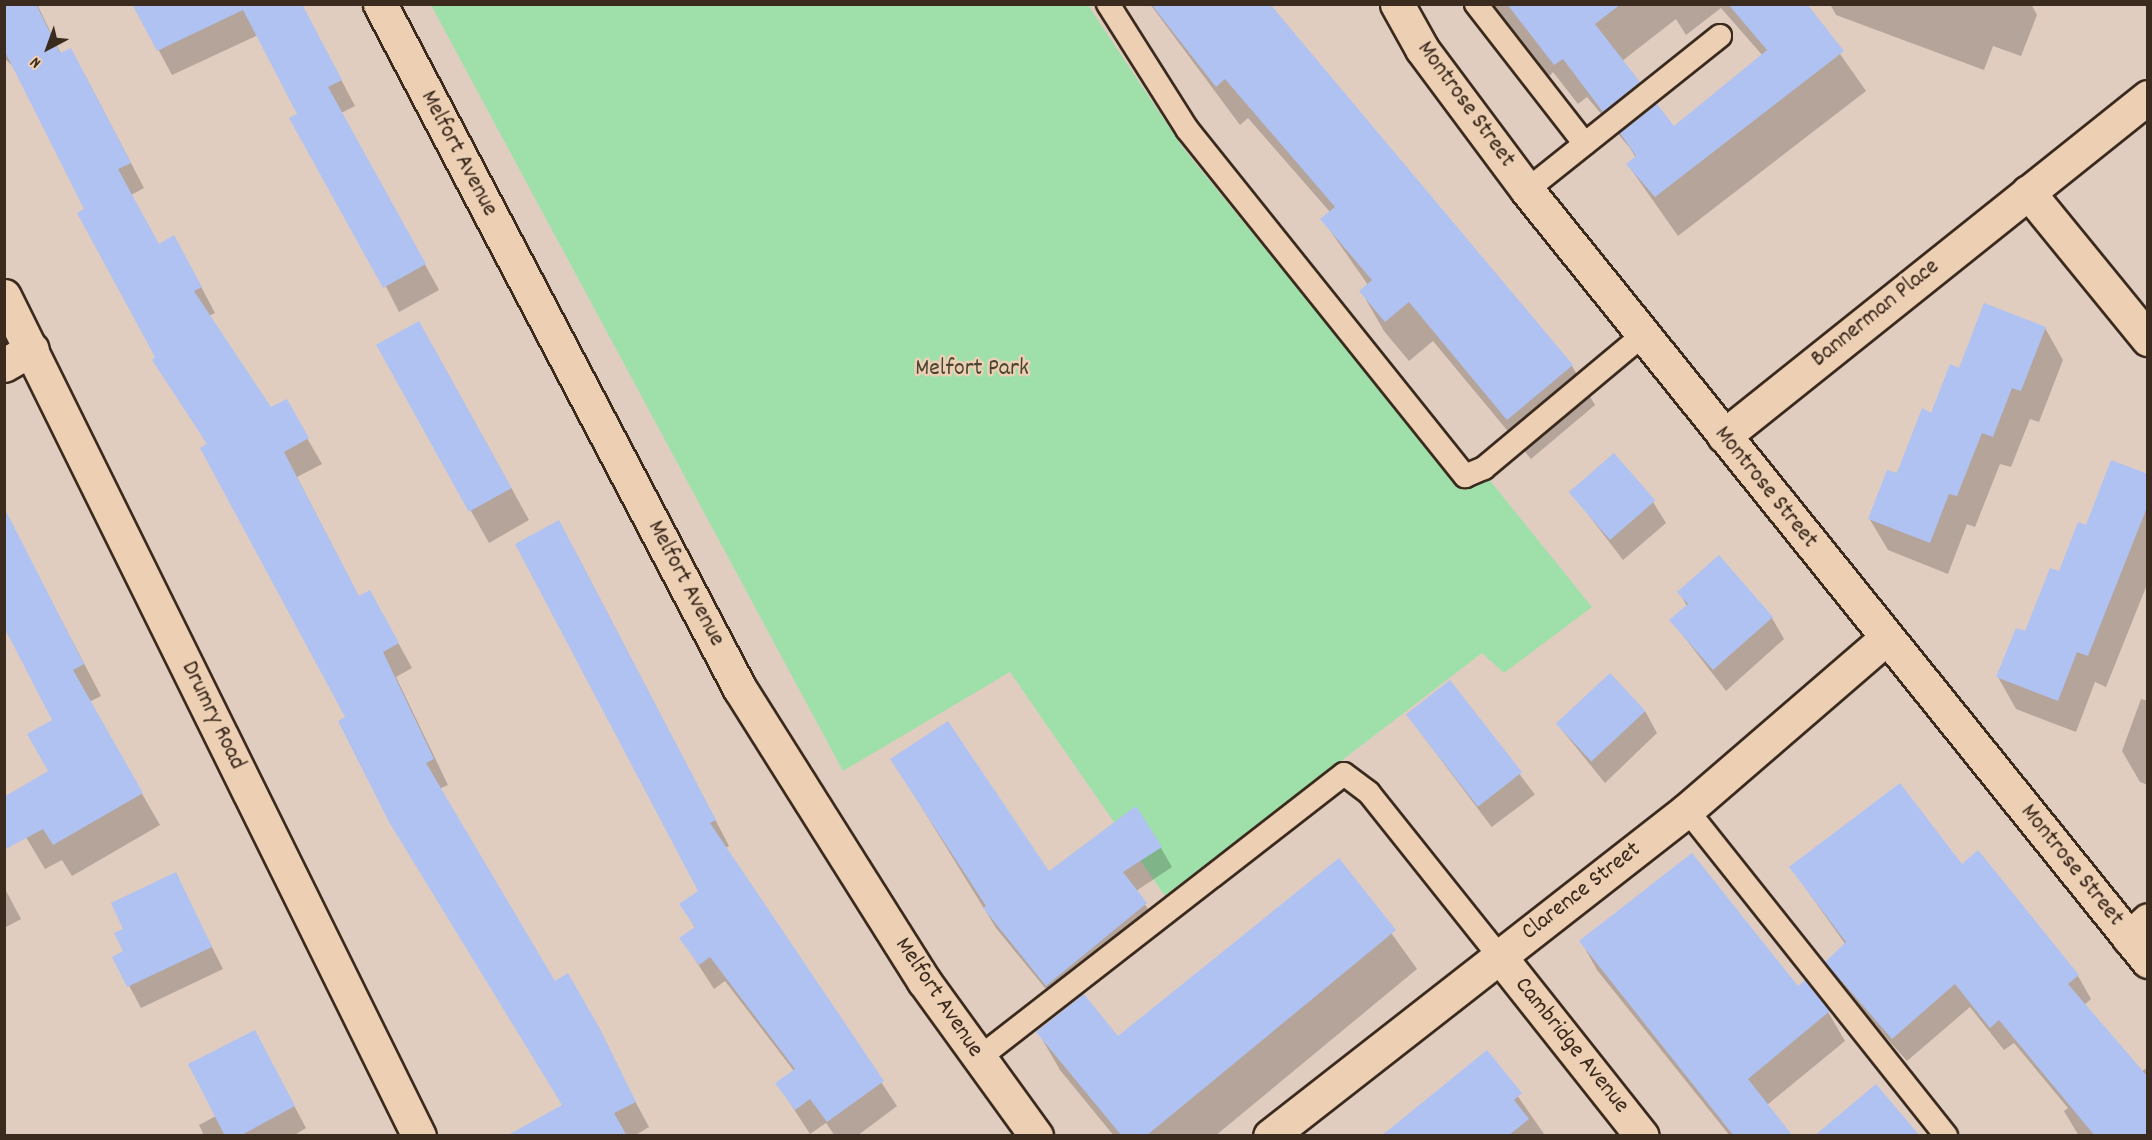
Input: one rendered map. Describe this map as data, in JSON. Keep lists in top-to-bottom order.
{
  "streets": {
    "street": [
      "Montrose Street",
      "Melfort Avenue",
      "Bannerman Place",
      "Drumry Road",
      "Clarence Street",
      "Cambridge Avenue"
    ]
  },
  "crossings": [
    ["Montrose Street", "Bannerman Place"],
    ["Montrose Street", "Clarence Street"],
    ["Clarence Street", "Cambridge Avenue"]
  ],
  "parks": ["Melfort Park"],
  "north": "bottom left"
}
